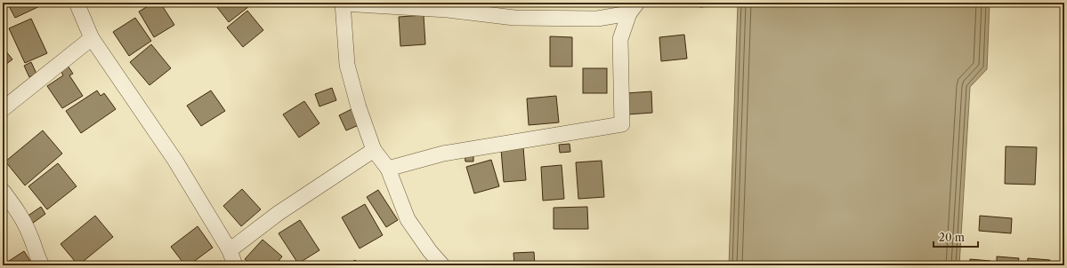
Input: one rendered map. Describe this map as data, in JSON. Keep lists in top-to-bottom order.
{
  "scale_bar": "20 m"
}
